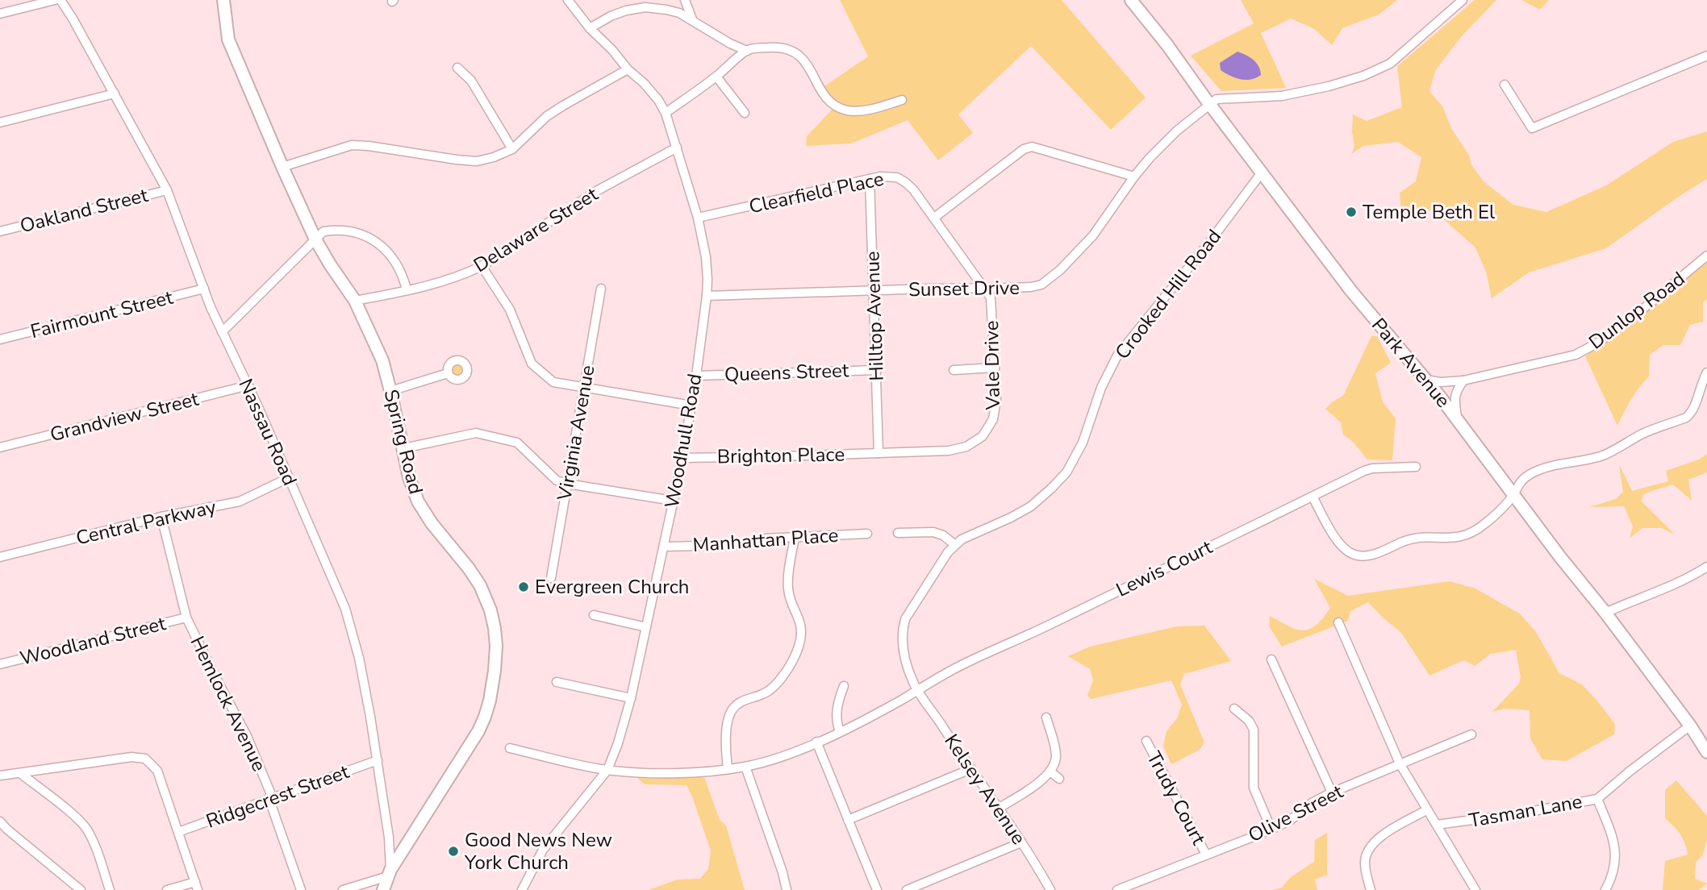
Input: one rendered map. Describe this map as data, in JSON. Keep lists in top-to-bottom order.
{
  "streets": {
    "main road": ["Park Avenue", "Nassau Road", "Spring Road"],
    "street": [
      "Clearfield Place",
      "Oakland Street",
      "Delaware Street",
      "Sunset Drive",
      "Crooked Hill Road",
      "Dunlop Road",
      "Fairmount Street",
      "Hilltop Avenue",
      "Vale Drive",
      "Queens Street",
      "Grandview Street",
      "Virginia Avenue",
      "Woodhull Road",
      "Brighton Place",
      "Central Parkway",
      "Manhattan Place",
      "Lewis Court",
      "Woodland Street",
      "Hemlock Avenue",
      "Kelsey Avenue",
      "Ridgecrest Street",
      "Trudy Court",
      "Tasman Lane",
      "Olive Street"
    ]
  },
  "crossings": [
    ["Clearfield Place", "Sunset Drive"],
    ["Clearfield Place", "Hilltop Avenue"],
    ["Clearfield Place", "Vale Drive"],
    ["Clearfield Place", "Woodhull Road"],
    ["Oakland Street", "Nassau Road"],
    ["Delaware Street", "Woodhull Road"],
    ["Delaware Street", "Spring Road"],
    ["Sunset Drive", "Hilltop Avenue"],
    ["Sunset Drive", "Park Avenue"],
    ["Sunset Drive", "Vale Drive"],
    ["Sunset Drive", "Woodhull Road"],
    ["Crooked Hill Road", "Park Avenue"],
    ["Crooked Hill Road", "Lewis Court"],
    ["Crooked Hill Road", "Kelsey Avenue"],
    ["Dunlop Road", "Park Avenue"],
    ["Fairmount Street", "Nassau Road"],
    ["Hilltop Avenue", "Vale Drive"],
    ["Hilltop Avenue", "Queens Street"],
    ["Hilltop Avenue", "Brighton Place"],
    ["Park Avenue", "Tasman Lane"],
    ["Vale Drive", "Brighton Place"],
    ["Queens Street", "Woodhull Road"],
    ["Grandview Street", "Nassau Road"],
    ["Nassau Road", "Spring Road"],
    ["Nassau Road", "Central Parkway"],
    ["Nassau Road", "Ridgecrest Street"],
    ["Woodhull Road", "Brighton Place"],
    ["Woodhull Road", "Manhattan Place"],
    ["Central Parkway", "Hemlock Avenue"],
    ["Lewis Court", "Kelsey Avenue"],
    ["Woodland Street", "Hemlock Avenue"],
    ["Hemlock Avenue", "Ridgecrest Street"],
    ["Trudy Court", "Olive Street"]
  ],
  "places": ["Temple Beth El", "Evergreen Church", "Good News New York Church"]
}
